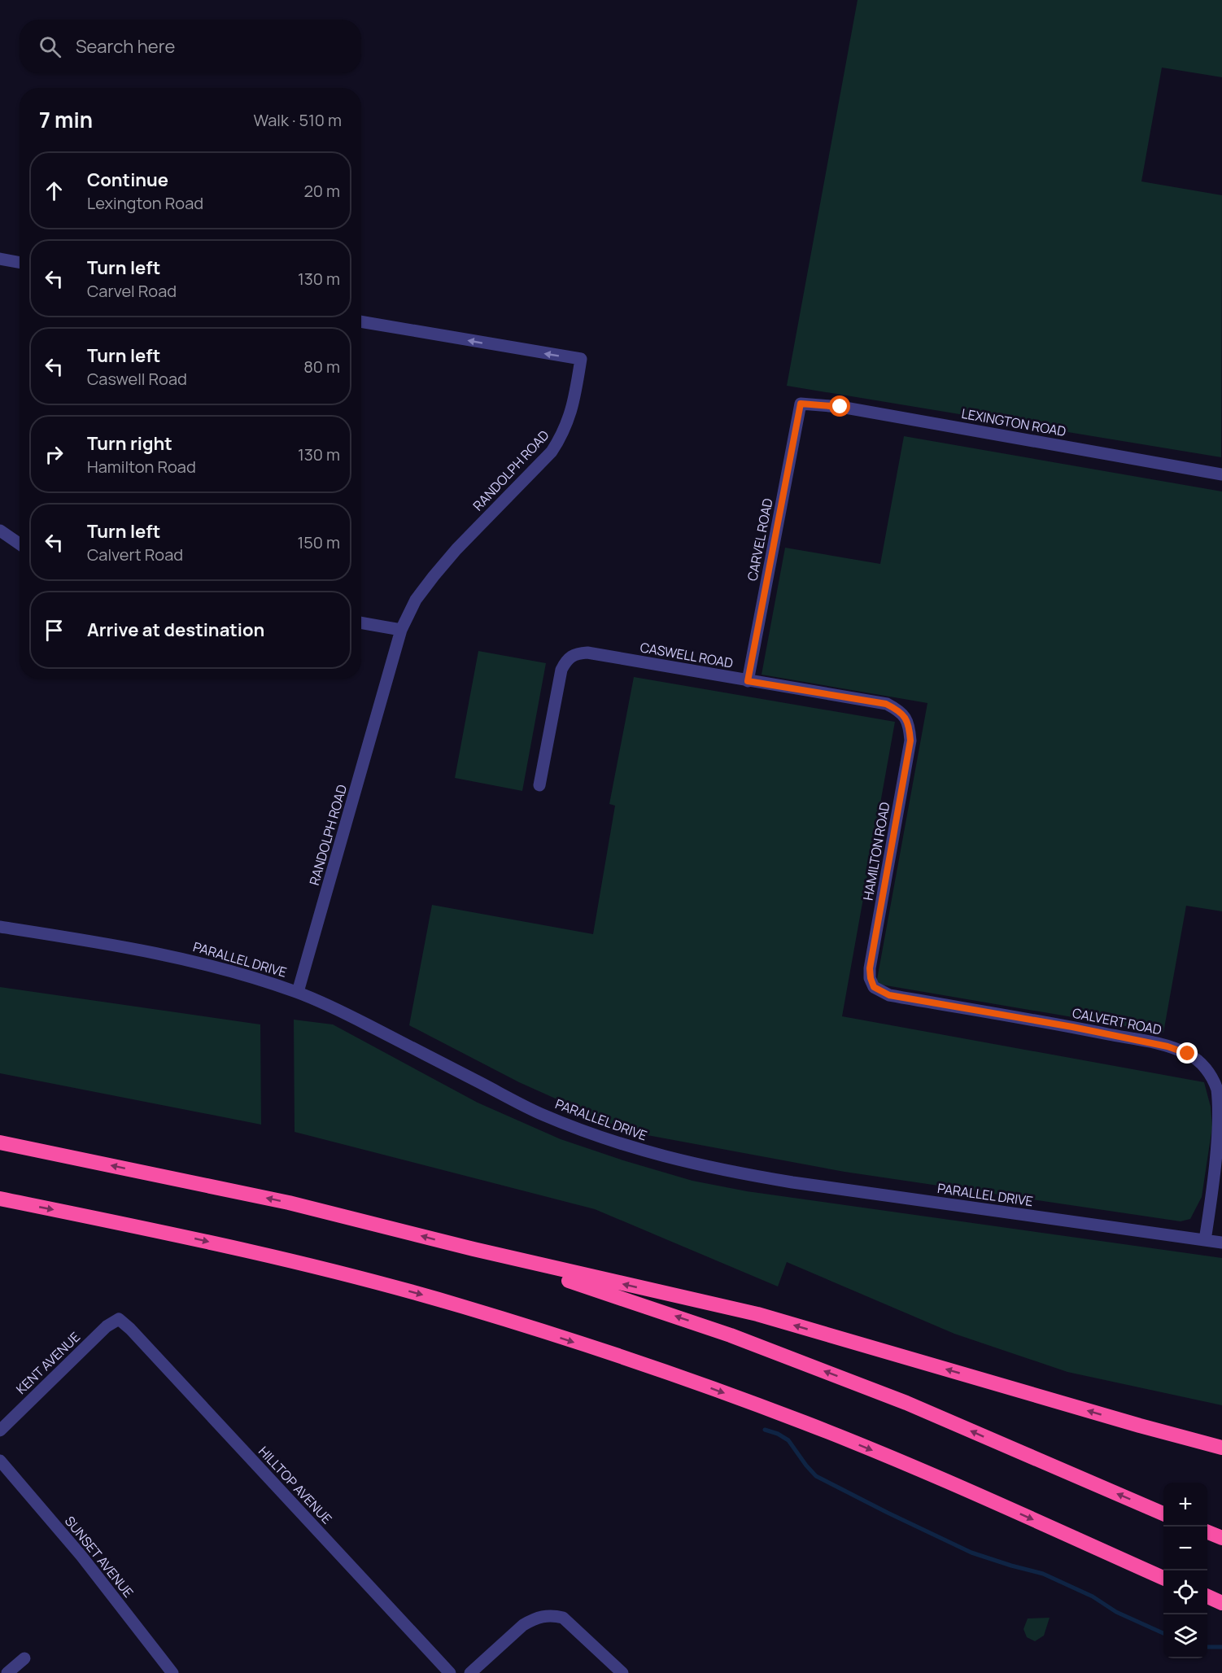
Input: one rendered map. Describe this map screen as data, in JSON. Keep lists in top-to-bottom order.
{
  "streets": {
    "street": [
      "LEXINGTON ROAD",
      "RANDOLPH ROAD",
      "CARVEL ROAD",
      "CASWELL ROAD",
      "HAMILTON ROAD",
      "PARALLEL DRIVE",
      "CALVERT ROAD",
      "KENT AVENUE",
      "HILLTOP AVENUE",
      "SUNSET AVENUE"
    ]
  },
  "crossings": [
    ["LEXINGTON ROAD", "CARVEL ROAD"],
    ["RANDOLPH ROAD", "PARALLEL DRIVE"],
    ["CARVEL ROAD", "CASWELL ROAD"],
    ["CASWELL ROAD", "HAMILTON ROAD"],
    ["HAMILTON ROAD", "CALVERT ROAD"],
    ["PARALLEL DRIVE", "CALVERT ROAD"],
    ["KENT AVENUE", "HILLTOP AVENUE"]
  ],
  "page": {
    "search": "Search here",
    "heading": ["7 min", "Walk · 510 m"],
    "list": [
      ["Continue", "Lexington Road", "20 m"],
      ["Turn left", "Carvel Road", "130 m"],
      ["Turn left", "Caswell Road", "80 m"],
      ["Turn right", "Hamilton Road", "130 m"],
      ["Turn left", "Calvert Road", "150 m"],
      "Arrive at destination"
    ],
    "map_buttons": ["+", "−"]
  }
}
